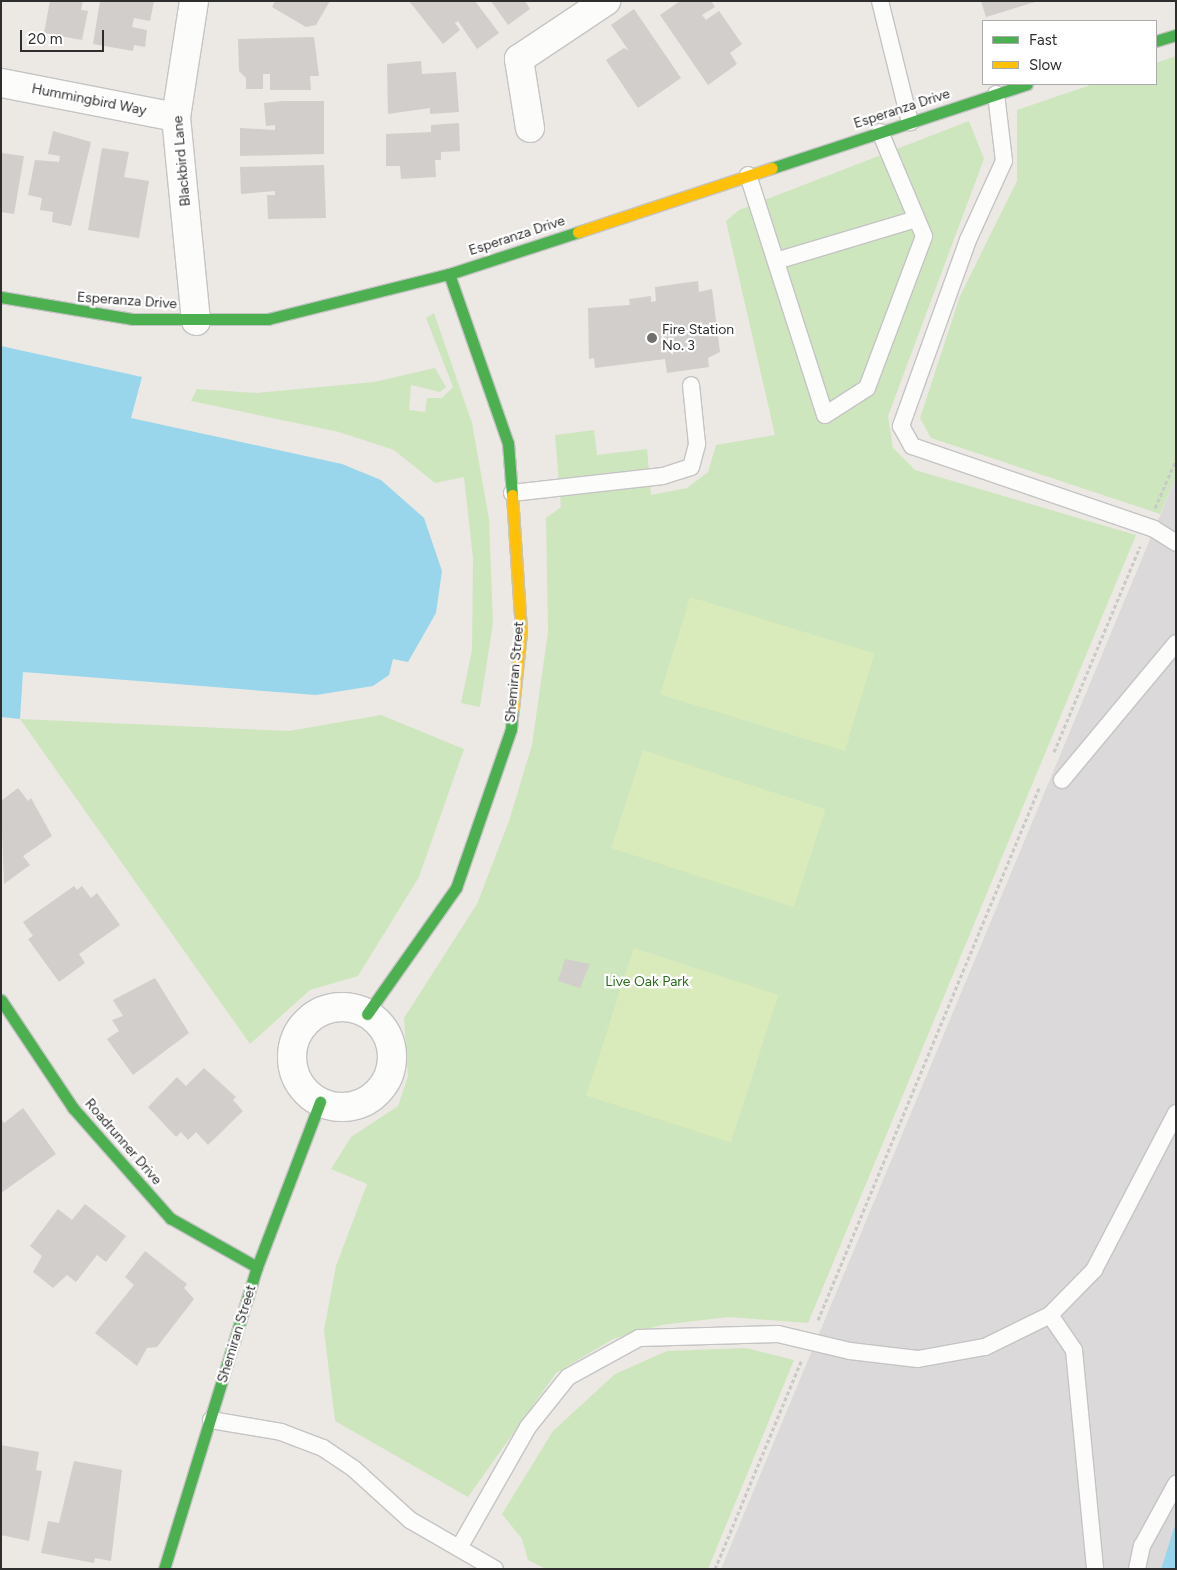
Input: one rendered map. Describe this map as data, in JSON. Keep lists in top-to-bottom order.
{
  "streets": {
    "street": [
      "Hummingbird Way",
      "Esperanza Drive",
      "Blackbird Lane",
      "Shemiran Street",
      "Roadrunner Drive"
    ]
  },
  "crossings": [
    ["Hummingbird Way", "Blackbird Lane"],
    ["Esperanza Drive", "Blackbird Lane"],
    ["Esperanza Drive", "Shemiran Street"],
    ["Shemiran Street", "Roadrunner Drive"]
  ],
  "parks": ["Live Oak Park"],
  "places": ["Fire Station No. 3"],
  "legend": ["Fast", "Slow"],
  "scale_bar": "20 m"
}
